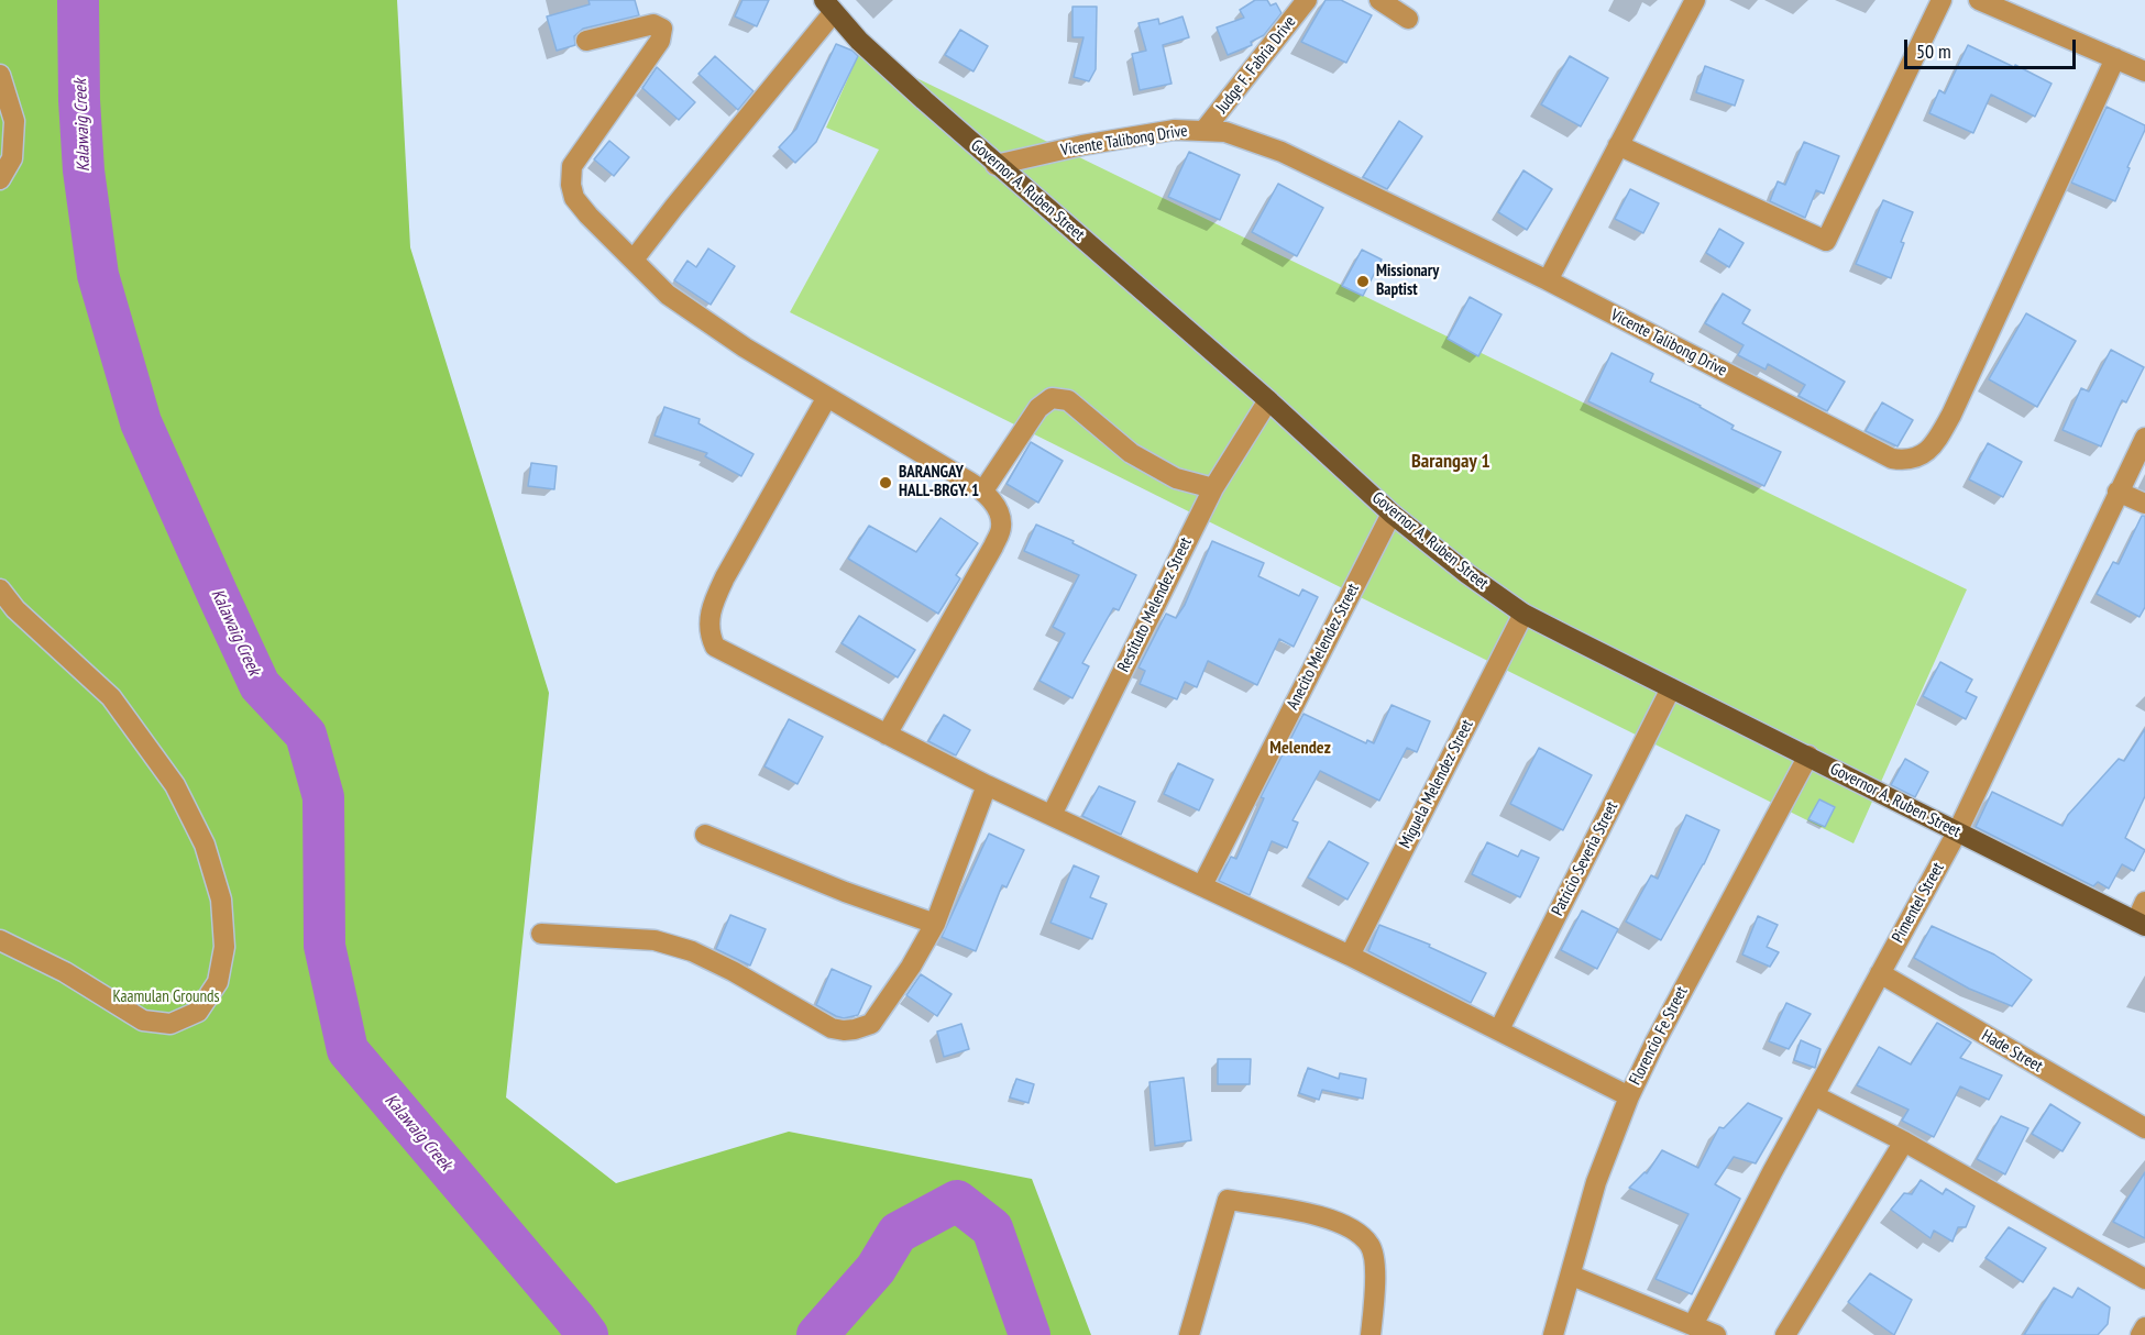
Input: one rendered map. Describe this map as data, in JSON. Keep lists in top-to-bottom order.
{
  "streets": {
    "main road": ["Governor A. Ruben Street"],
    "street": [
      "Judge F. Fabria Drive",
      "Vicente Talibong Drive",
      "Restituto Melendez Street",
      "Anecito Melendez Street",
      "Miguela Melendez Street",
      "Patricio Severia Street",
      "Pimentel Street",
      "Florencio Fe Street",
      "Hade Street"
    ]
  },
  "crossings": [
    ["Judge F. Fabria Drive", "Vicente Talibong Drive"],
    ["Vicente Talibong Drive", "Governor A. Ruben Street"],
    ["Governor A. Ruben Street", "Restituto Melendez Street"],
    ["Governor A. Ruben Street", "Anecito Melendez Street"],
    ["Governor A. Ruben Street", "Miguela Melendez Street"],
    ["Governor A. Ruben Street", "Patricio Severia Street"],
    ["Governor A. Ruben Street", "Pimentel Street"],
    ["Governor A. Ruben Street", "Florencio Fe Street"],
    ["Pimentel Street", "Hade Street"]
  ],
  "districts": ["Barangay 1", "Melendez"],
  "water": ["Kalawaig Creek"],
  "parks": ["Kaamulan Grounds"],
  "places": ["Missionary Baptist", "BARANGAY HALL-BRGY. 1"],
  "scale_bar": "50 m"
}
